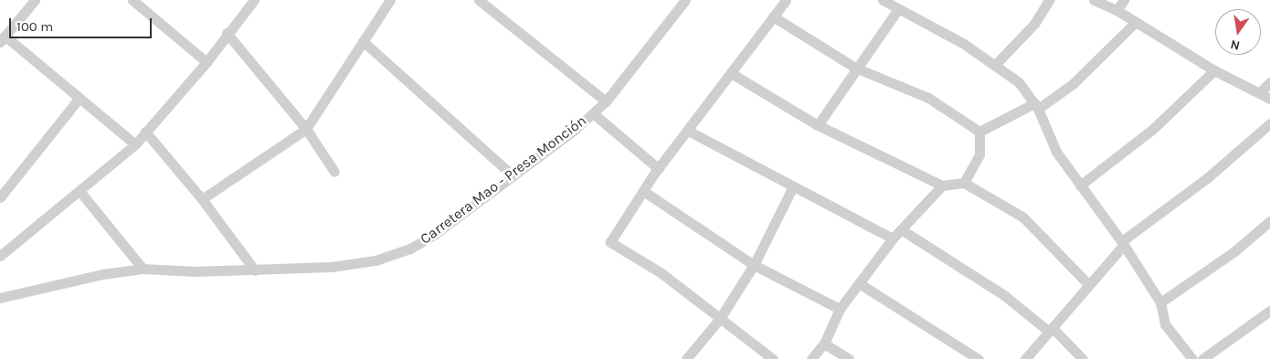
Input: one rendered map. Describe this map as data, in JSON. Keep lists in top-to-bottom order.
{
  "streets": {
    "street": ["Carretera Mao - Presa Monción"]
  },
  "scale_bar": "100 m",
  "north": "bottom"
}
